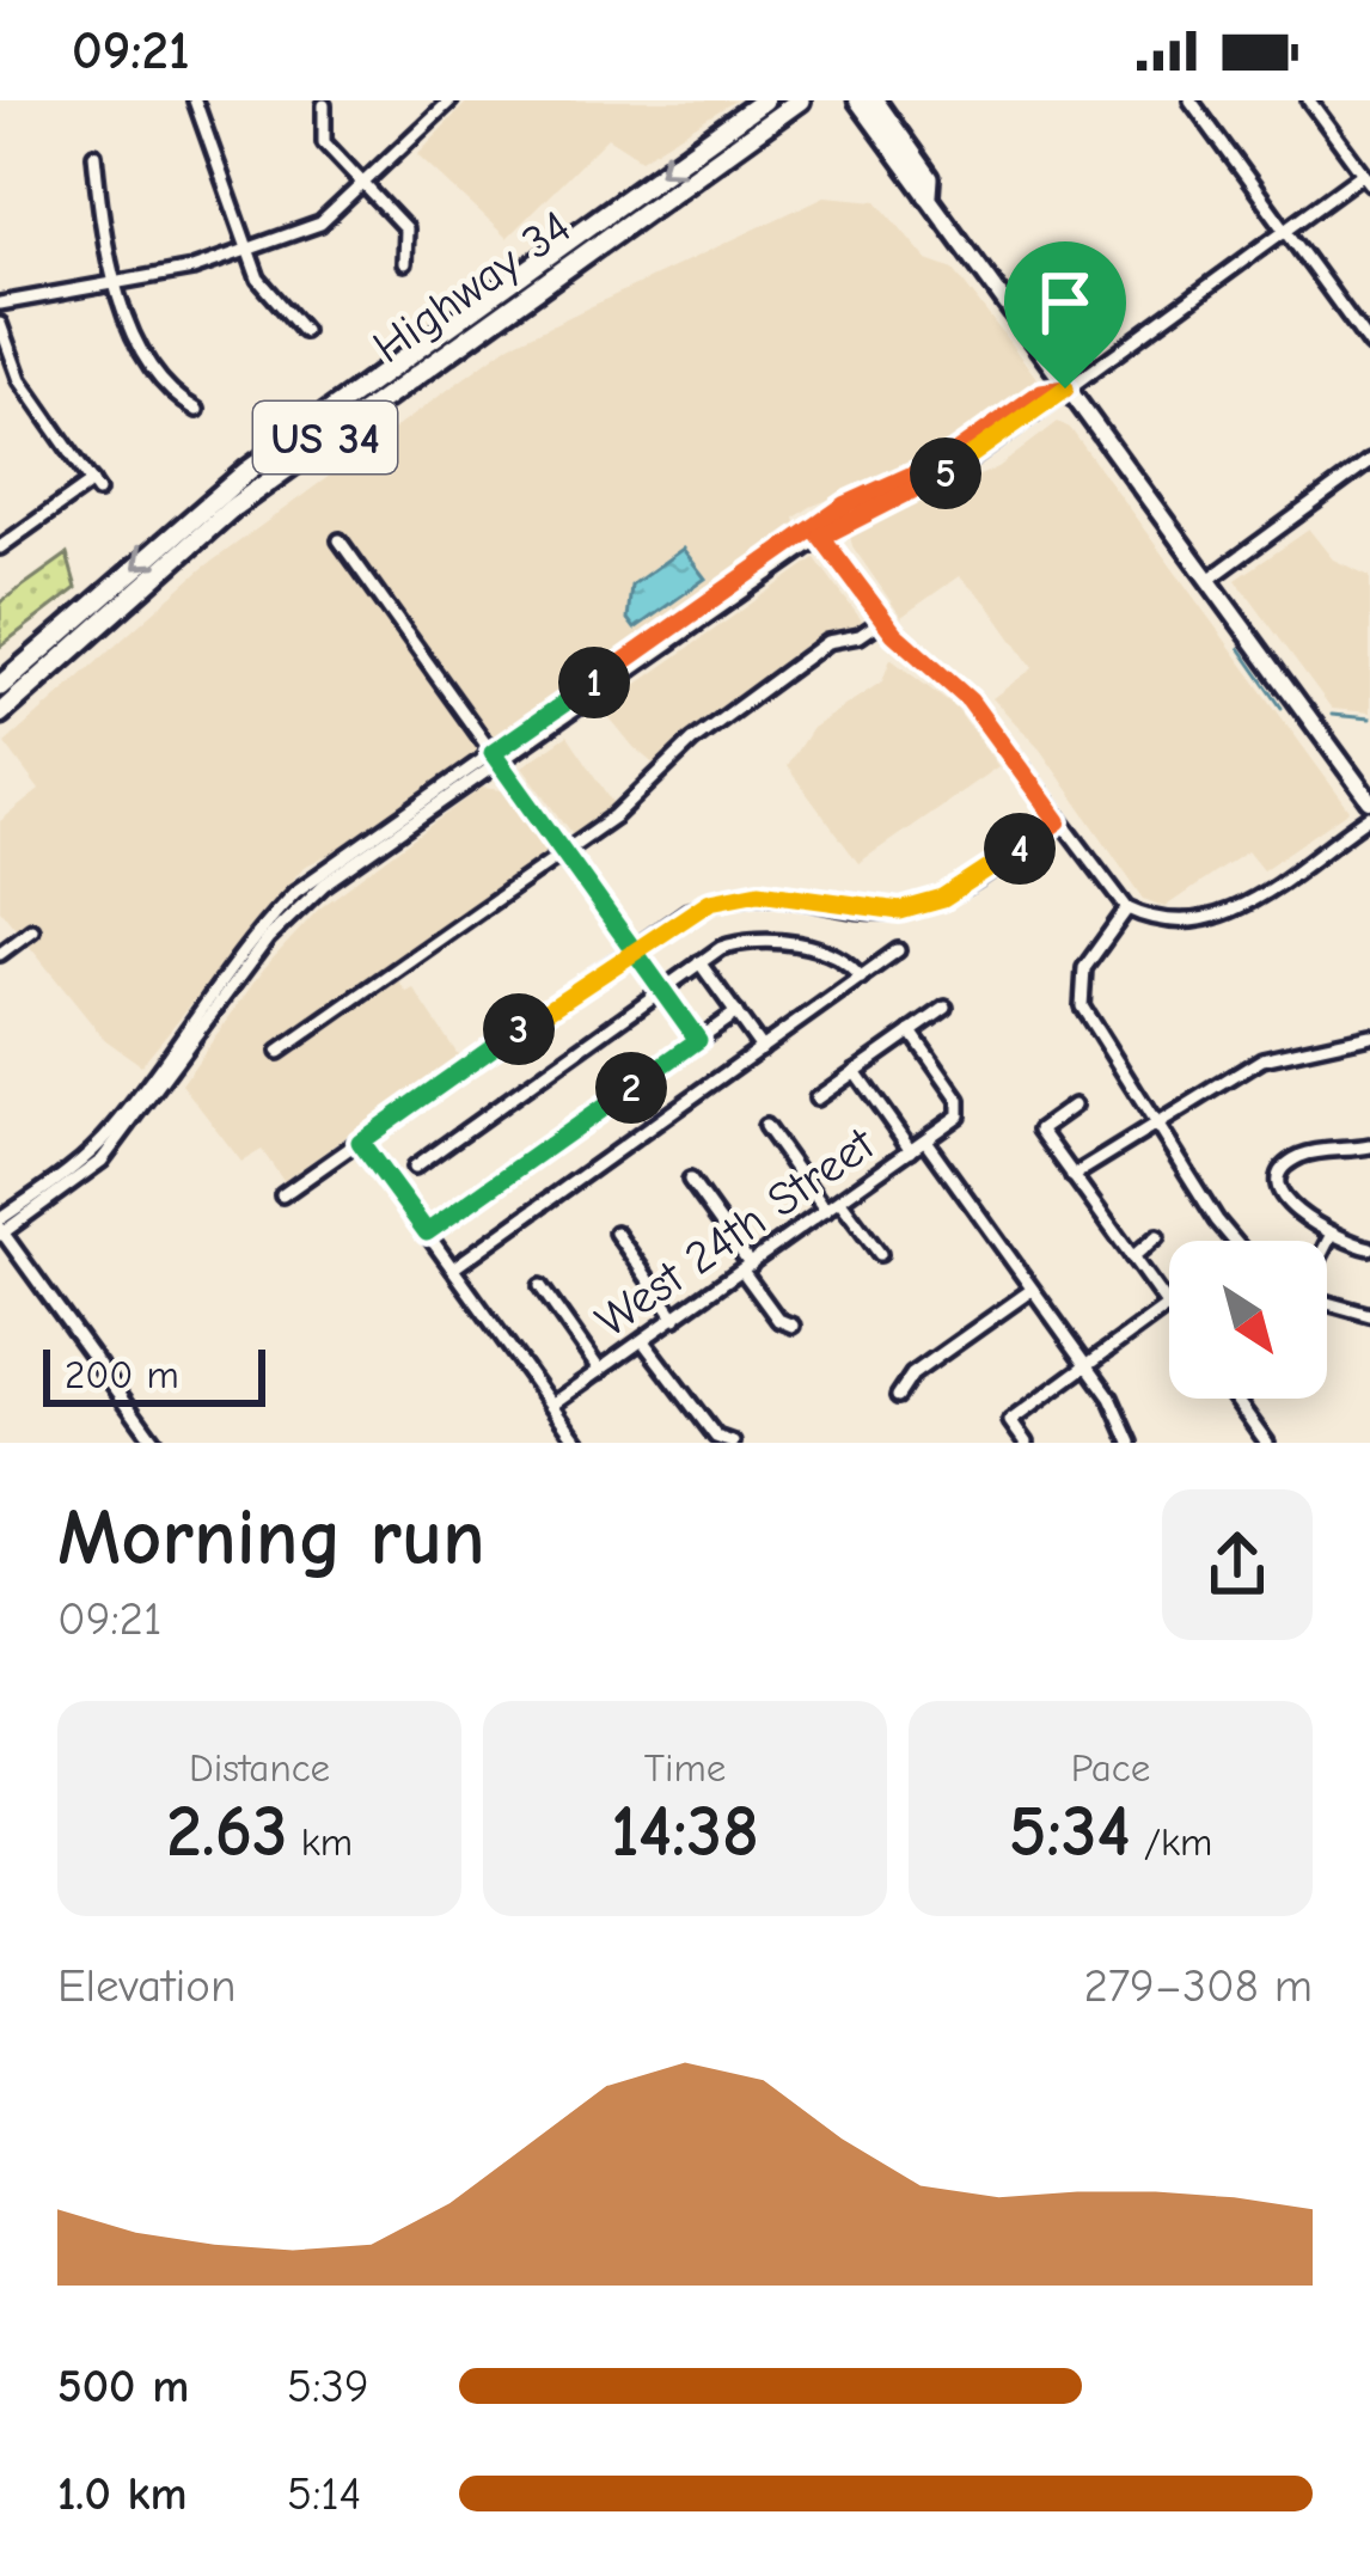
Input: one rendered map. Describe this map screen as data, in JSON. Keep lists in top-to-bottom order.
{
  "streets": {
    "highway": ["Highway 34", "US 34"],
    "street": ["West 24th Street"]
  },
  "scale_bar": "200 m",
  "north": "bottom right",
  "page": {
    "status": "09:21",
    "pins": [
      "5",
      "1",
      "4",
      "3",
      "2"
    ],
    "scale": "200 m",
    "heading": ["Morning run", "09:21"],
    "stats": [
      ["Distance", "2.63 km"],
      ["Time", "14:38"],
      ["Pace", "5:34 /km"]
    ],
    "chart": ["Elevation", "279–308 m"],
    "list": [
      {
        "name": "500 m",
        "note": "5:39"
      },
      {
        "name": "1.0 km",
        "note": "5:14"
      }
    ]
  }
}
